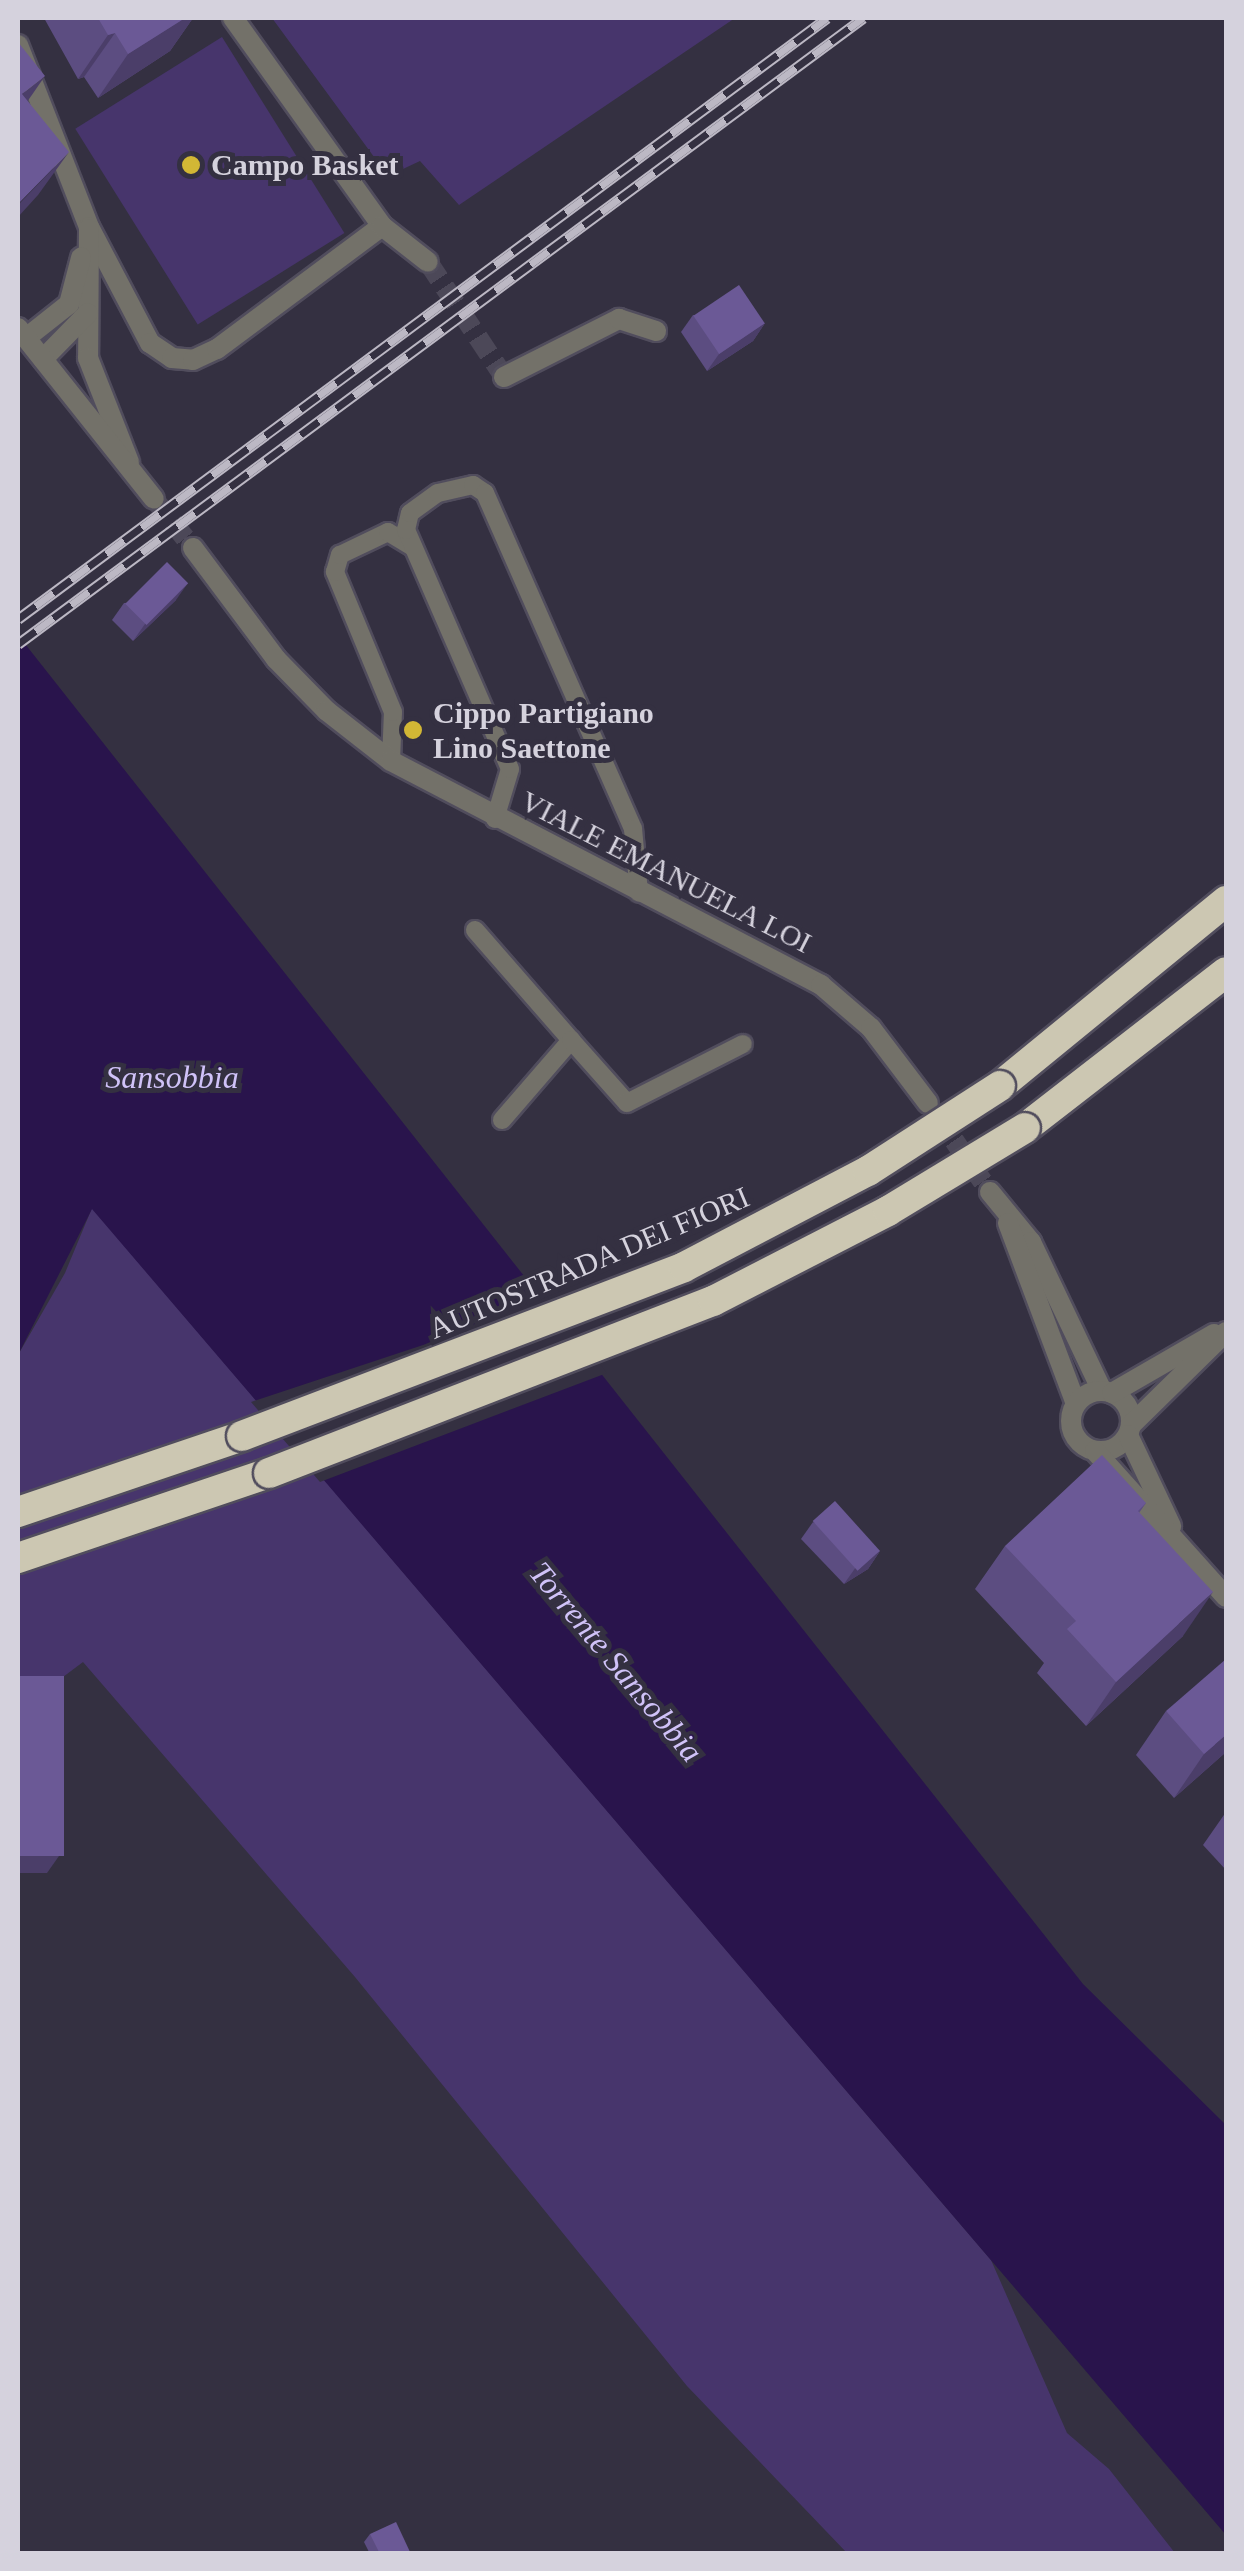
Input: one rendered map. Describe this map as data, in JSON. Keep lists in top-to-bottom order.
{
  "streets": {
    "highway": ["AUTOSTRADA DEI FIORI"],
    "street": ["VIALE EMANUELA LOI"]
  },
  "water": ["Sansobbia", "Torrente Sansobbia"],
  "places": ["Campo Basket", "Cippo Partigiano Lino Saettone"]
}
